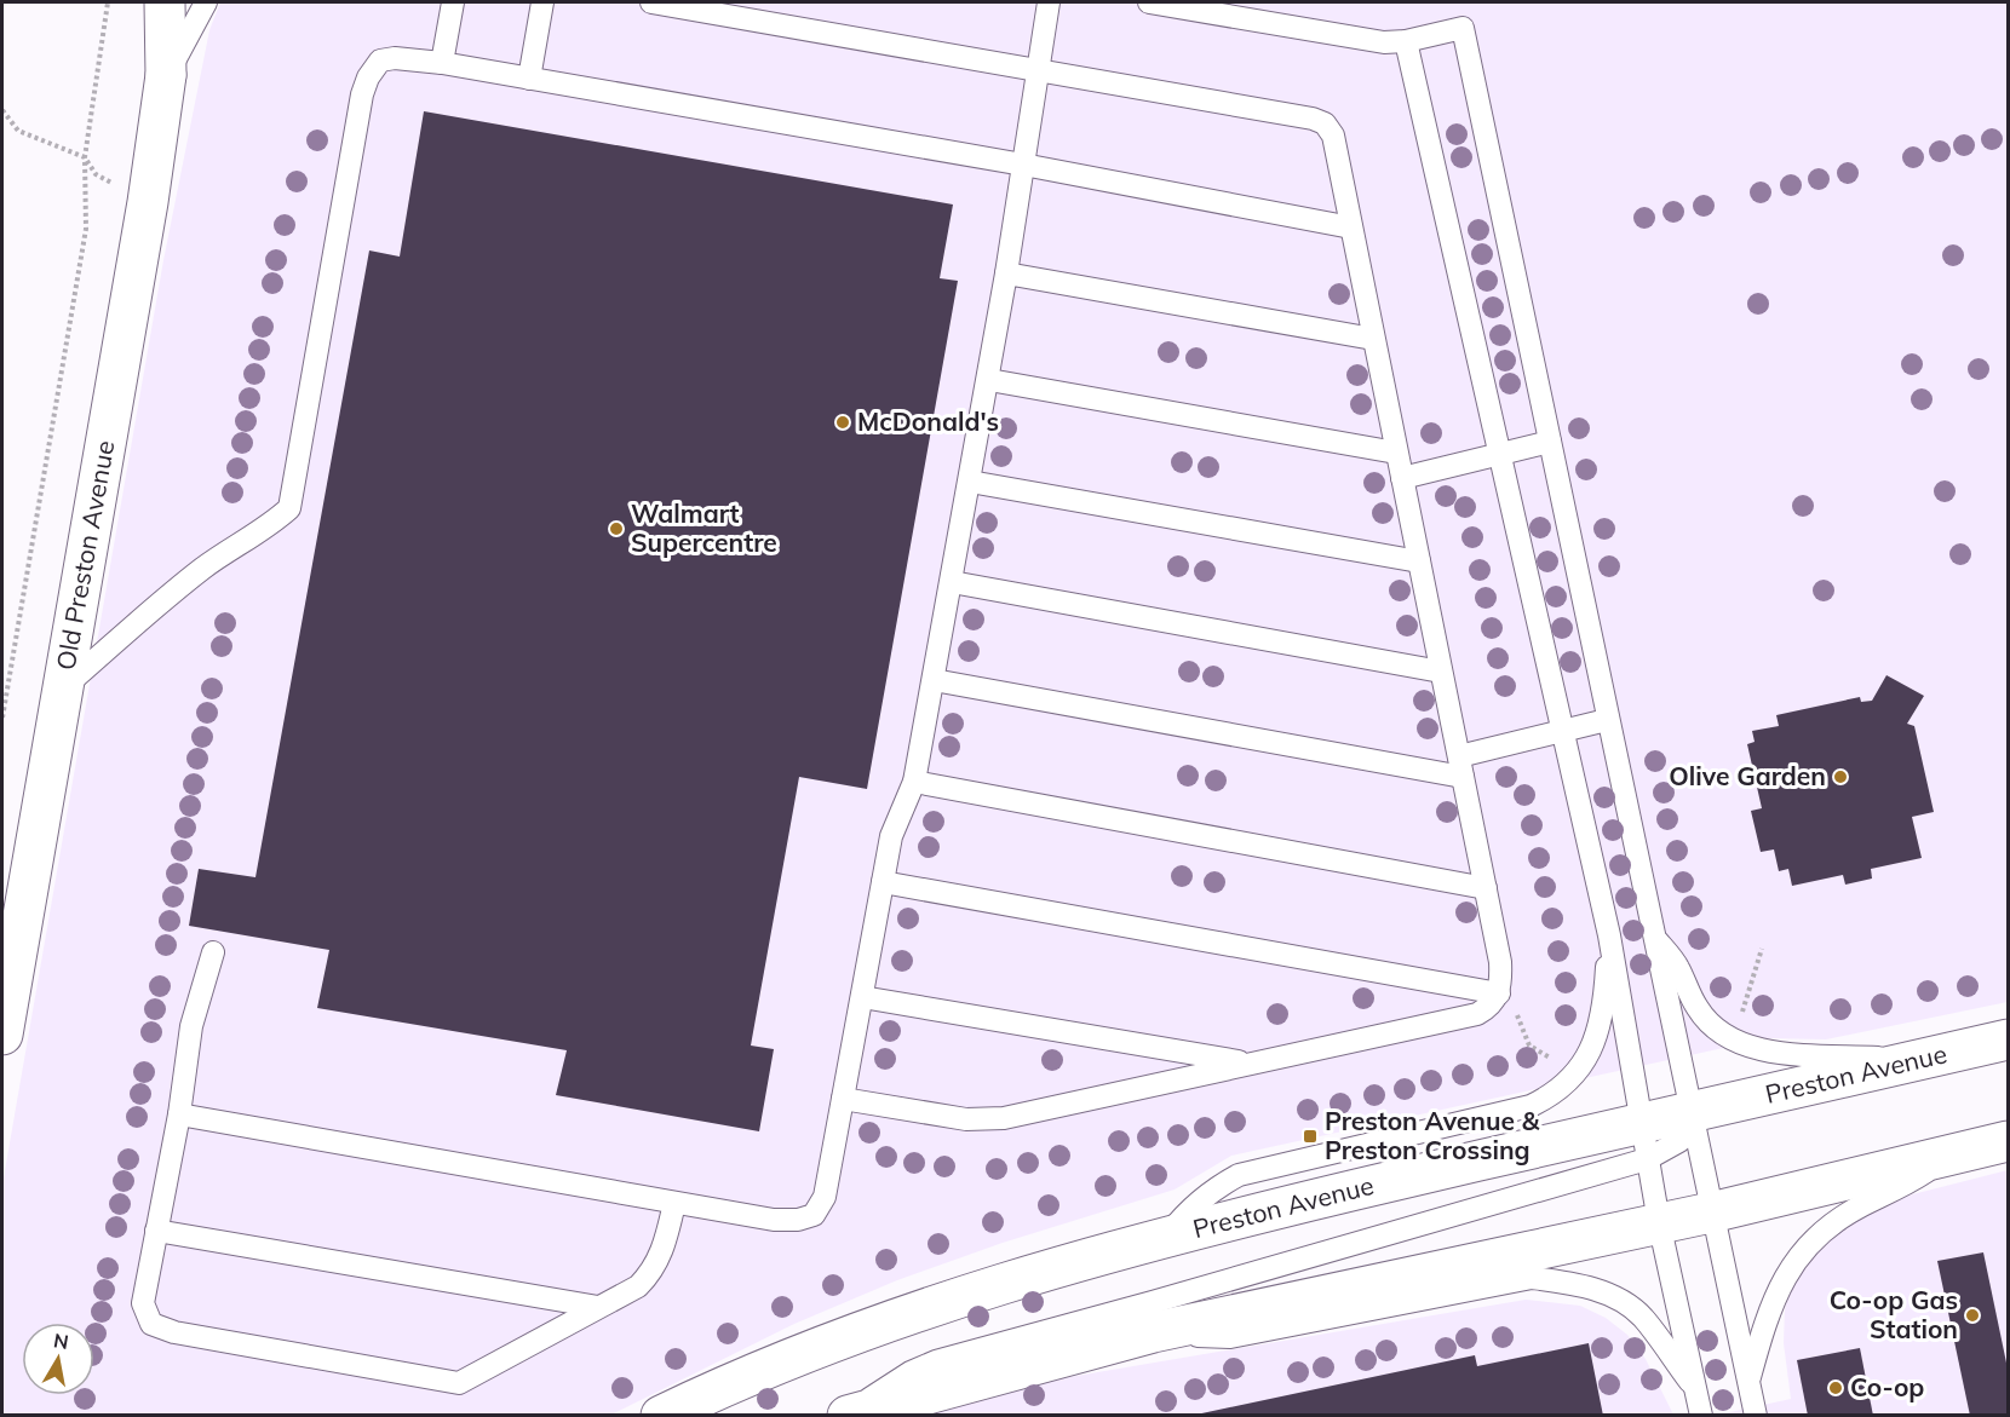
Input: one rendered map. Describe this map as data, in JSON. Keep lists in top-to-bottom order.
{
  "streets": {
    "main road": ["Old Preston Avenue", "Preston Avenue"]
  },
  "places": {
    "other": [
      "McDonald's",
      "Walmart Supercentre",
      "Olive Garden",
      "Co-op Gas Station",
      "Co-op"
    ],
    "transit": ["Preston Avenue & Preston Crossing"]
  },
  "north": "top"
}
